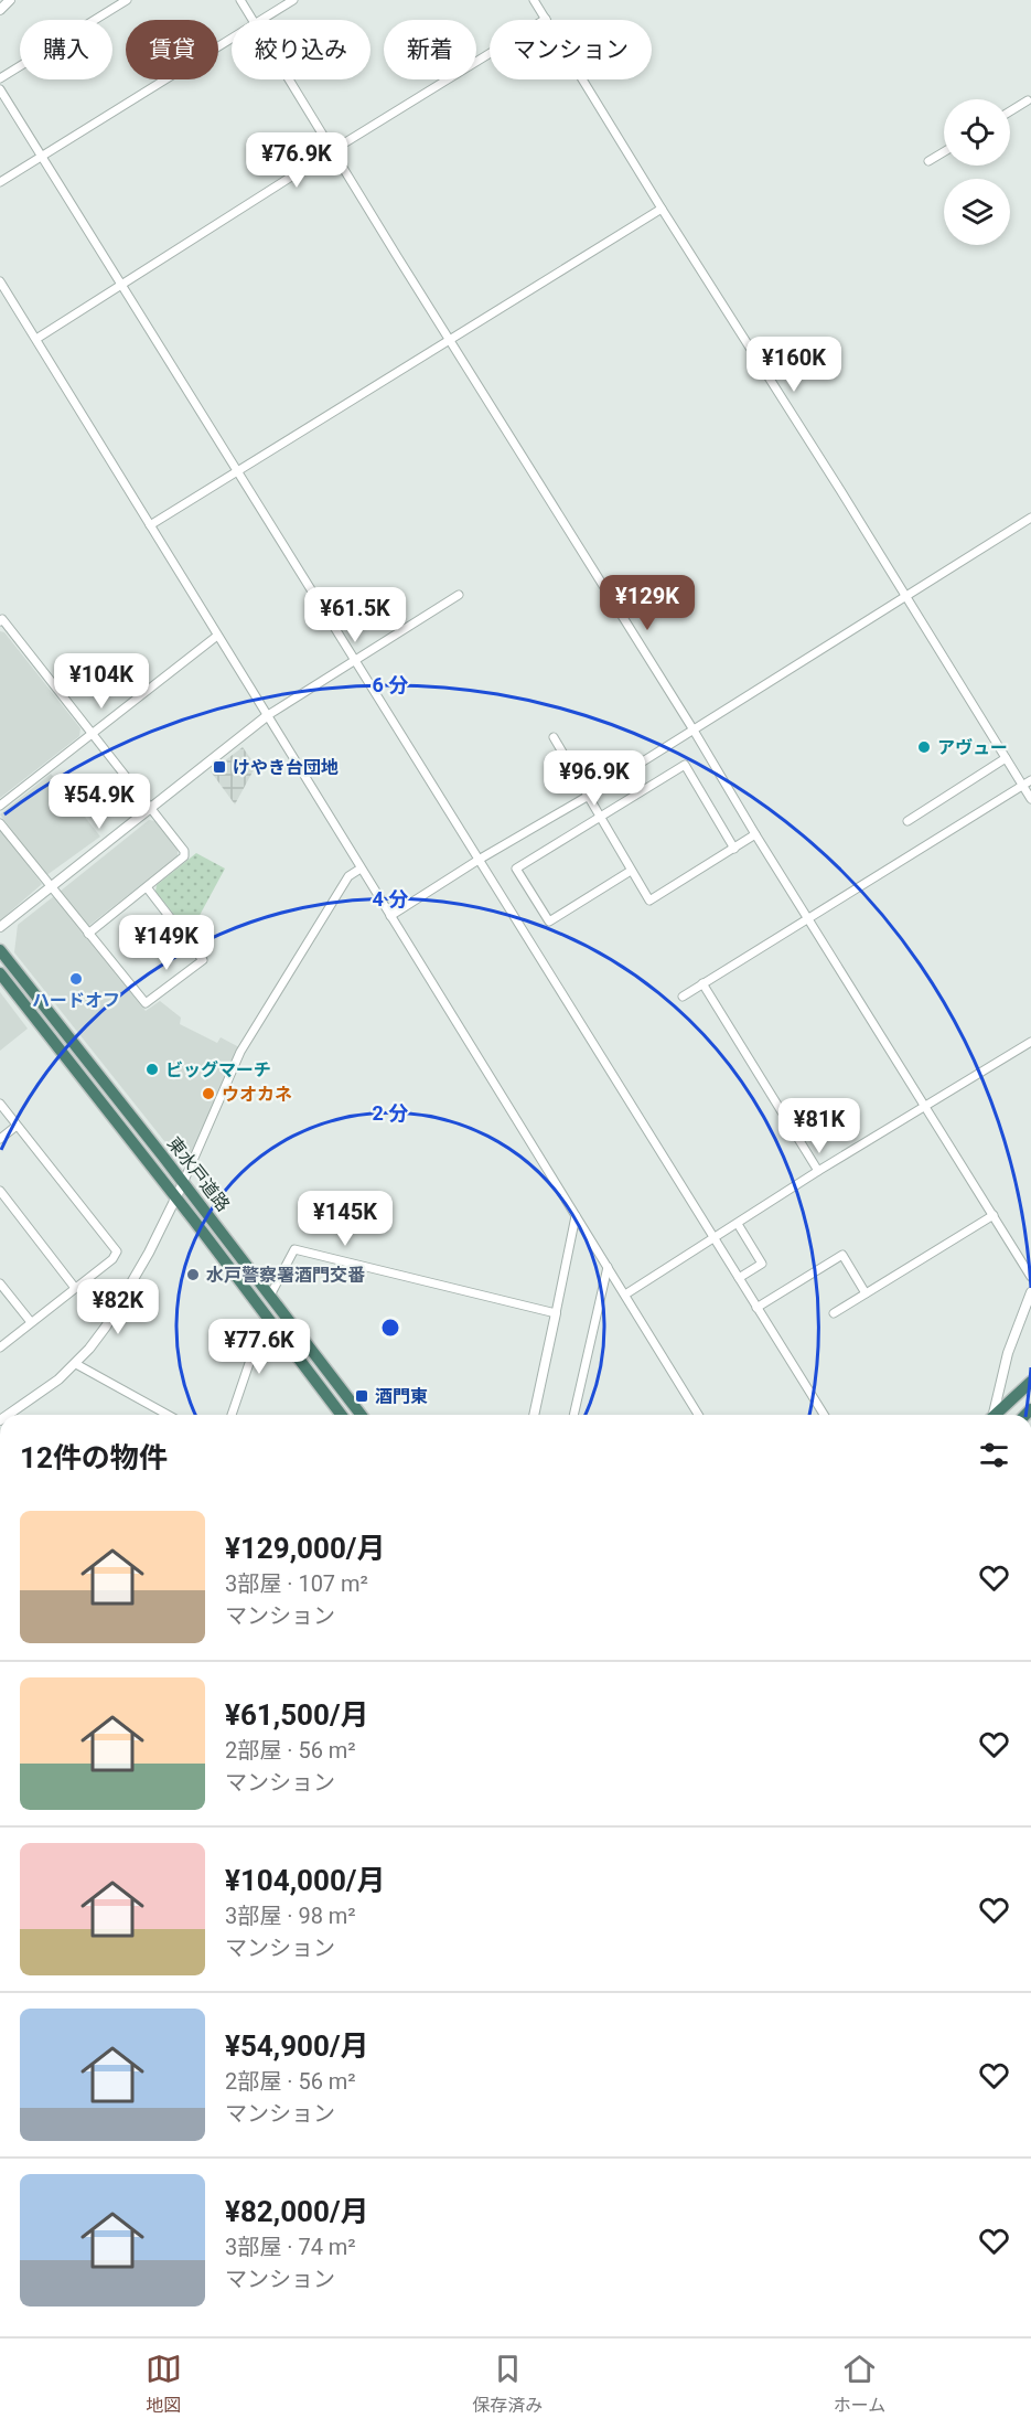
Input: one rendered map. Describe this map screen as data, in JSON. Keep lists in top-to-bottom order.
{
  "streets": {
    "highway": ["東水戸道路"]
  },
  "places": {
    "other": [
      "アヴュー",
      "ハードオフ",
      "ビッグマーチ",
      "ウオカネ",
      "水戸警察署酒門交番"
    ],
    "transit": ["けやき台団地", "酒門東"]
  },
  "page": {
    "chip": [
      "購入",
      "賃貸",
      "絞り込み",
      "新着",
      "マンション"
    ],
    "price": [
      "¥76.9K",
      "¥160K",
      "¥129K",
      "¥61.5K",
      "¥104K",
      "¥96.9K",
      "¥54.9K",
      "¥149K",
      "¥81K",
      "¥145K",
      "¥82K",
      "¥77.6K"
    ],
    "heading": "12件の物件",
    "list": [
      {
        "name": "¥129,000/月",
        "note": "3部屋 · 107 m² · マンション"
      },
      {
        "name": "¥61,500/月",
        "note": "2部屋 · 56 m² · マンション"
      },
      {
        "name": "¥104,000/月",
        "note": "3部屋 · 98 m² · マンション"
      },
      {
        "name": "¥54,900/月",
        "note": "2部屋 · 56 m² · マンション"
      },
      {
        "name": "¥82,000/月",
        "note": "3部屋 · 74 m² · マンション"
      }
    ],
    "tabs": ["地図", "保存済み", "ホーム"]
  },
  "rings": ["6 分", "4 分", "2 分"]
}
